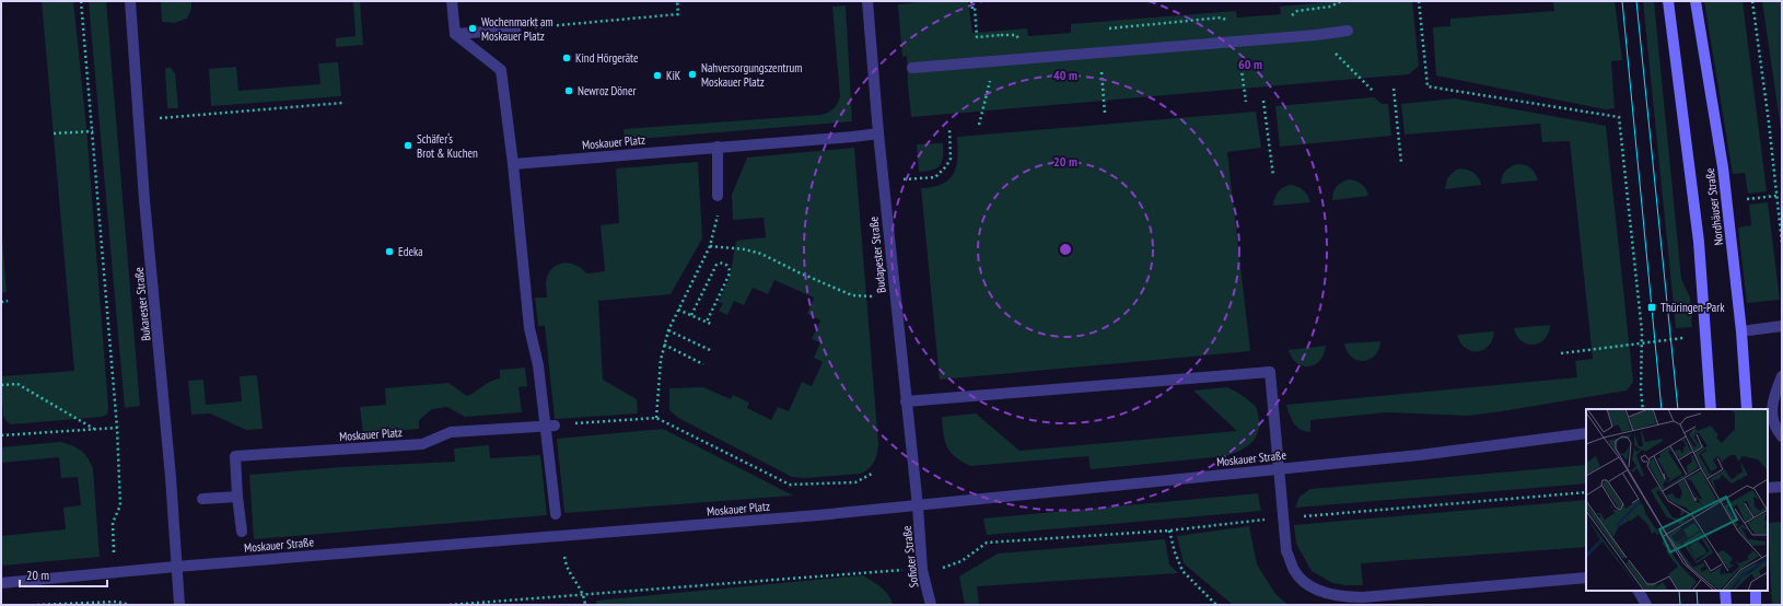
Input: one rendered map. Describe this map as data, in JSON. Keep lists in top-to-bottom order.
{
  "streets": {
    "main road": ["Nordhäuser Straße"],
    "street": [
      "Moskauer Platz",
      "Budapester Straße",
      "Bukarester Straße",
      "Moskauer Straße",
      "Sofioter Straße"
    ]
  },
  "crossings": [
    ["Moskauer Platz", "Budapester Straße"],
    ["Moskauer Platz", "Moskauer Straße"],
    ["Moskauer Platz", "Sofioter Straße"],
    ["Budapester Straße", "Moskauer Straße"],
    ["Budapester Straße", "Sofioter Straße"],
    ["Bukarester Straße", "Moskauer Straße"],
    ["Moskauer Straße", "Sofioter Straße"]
  ],
  "places": {
    "other": [
      "Wochenmarkt am Moskauer Platz",
      "Kind Hörgeräte",
      "Nahversorgungszentrum Moskauer Platz",
      "KiK",
      "Newroz Döner",
      "Schäfer‘s Brot & Kuchen",
      "Edeka"
    ],
    "transit": ["Thüringen-Park"]
  },
  "scale_bar": "20 m",
  "rings": ["60 m", "40 m", "20 m"]
}
